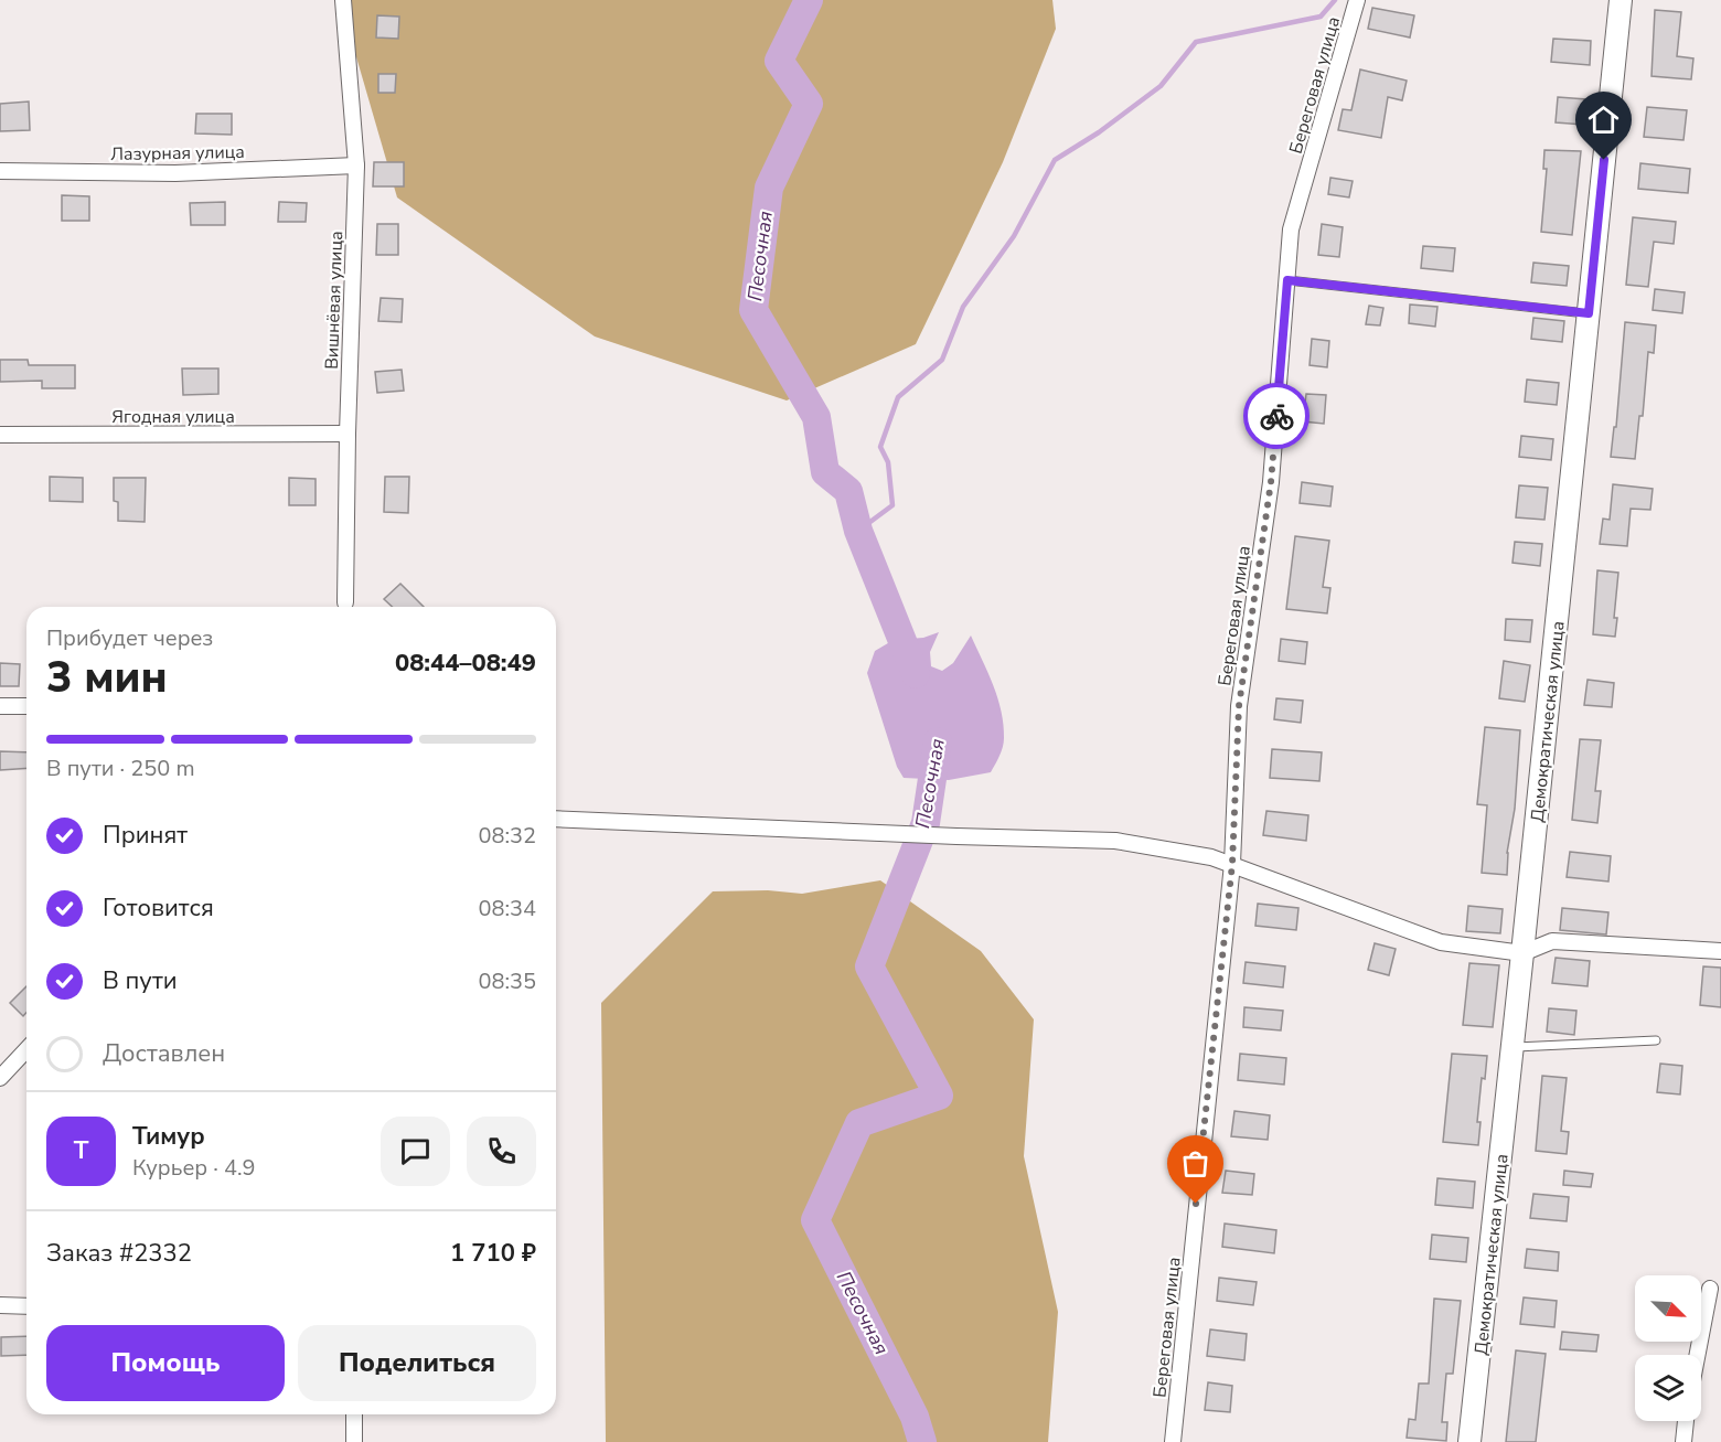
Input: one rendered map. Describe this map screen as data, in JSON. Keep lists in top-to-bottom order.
{
  "streets": {
    "street": [
      "Береговая улица",
      "Лазурная улица",
      "Вишнёвая улица",
      "Ягодная улица",
      "Демократическая улица"
    ]
  },
  "crossings": [
    ["Лазурная улица", "Вишнёвая улица"],
    ["Вишнёвая улица", "Ягодная улица"]
  ],
  "water": ["Песочная"],
  "north": "bottom right",
  "page": {
    "heading": ["3 мин", "Прибудет через", "08:44–08:49"],
    "panel": [
      "Тимур",
      "Курьер · 4.9",
      "Заказ #2332",
      "1 710 ₽"
    ],
    "bar": "В пути · 250 m",
    "list": [
      ["Принят", "08:32"],
      ["Готовится", "08:34"],
      ["В пути", "08:35"],
      "Доставлен"
    ],
    "round": "Т",
    "buttons": ["Помощь", "Поделиться"]
  }
}
